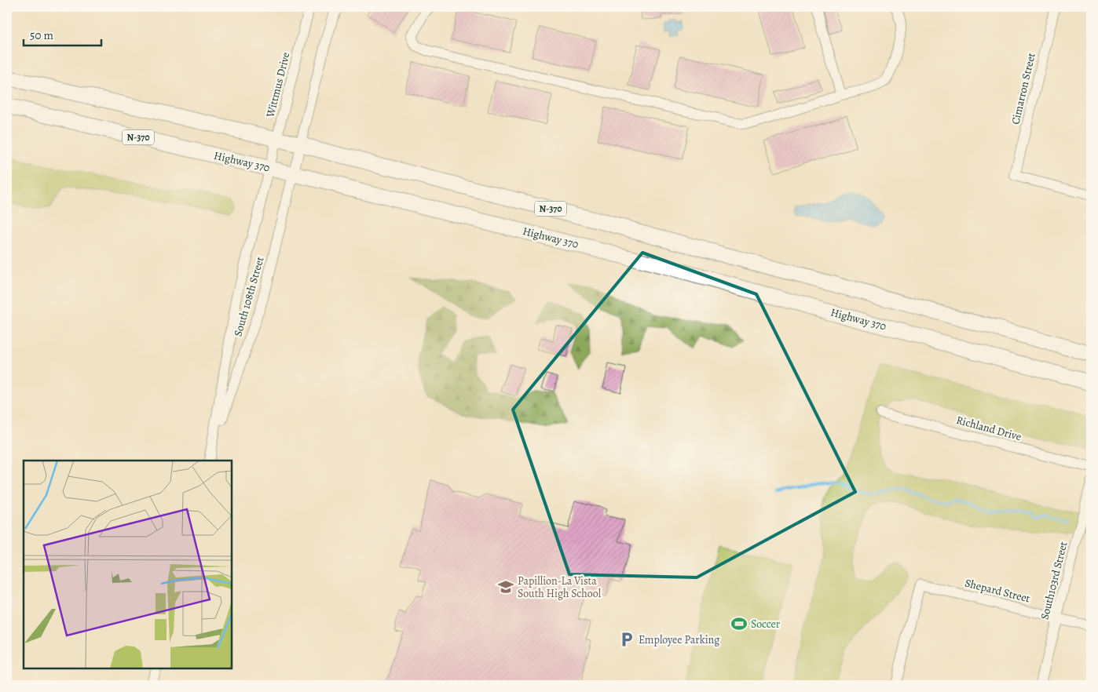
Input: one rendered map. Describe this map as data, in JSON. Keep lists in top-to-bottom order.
{
  "streets": {
    "highway": ["N-370", "Highway 370"],
    "street": [
      "Wittmus Drive",
      "Cimarron Street",
      "South 108th Street",
      "Richland Drive",
      "South103rd Street",
      "Shepard Street"
    ]
  },
  "crossings": [
    ["Wittmus Drive", "N-370"],
    ["Wittmus Drive", "Highway 370"],
    ["Wittmus Drive", "South 108th Street"],
    ["N-370", "South 108th Street"],
    ["Highway 370", "South 108th Street"],
    ["South103rd Street", "Shepard Street"]
  ],
  "places": {
    "school or university": ["Papillion-La Vista South High School"],
    "sports": ["Soccer"],
    "parking": ["Employee Parking"]
  },
  "scale_bar": "50 m"
}
